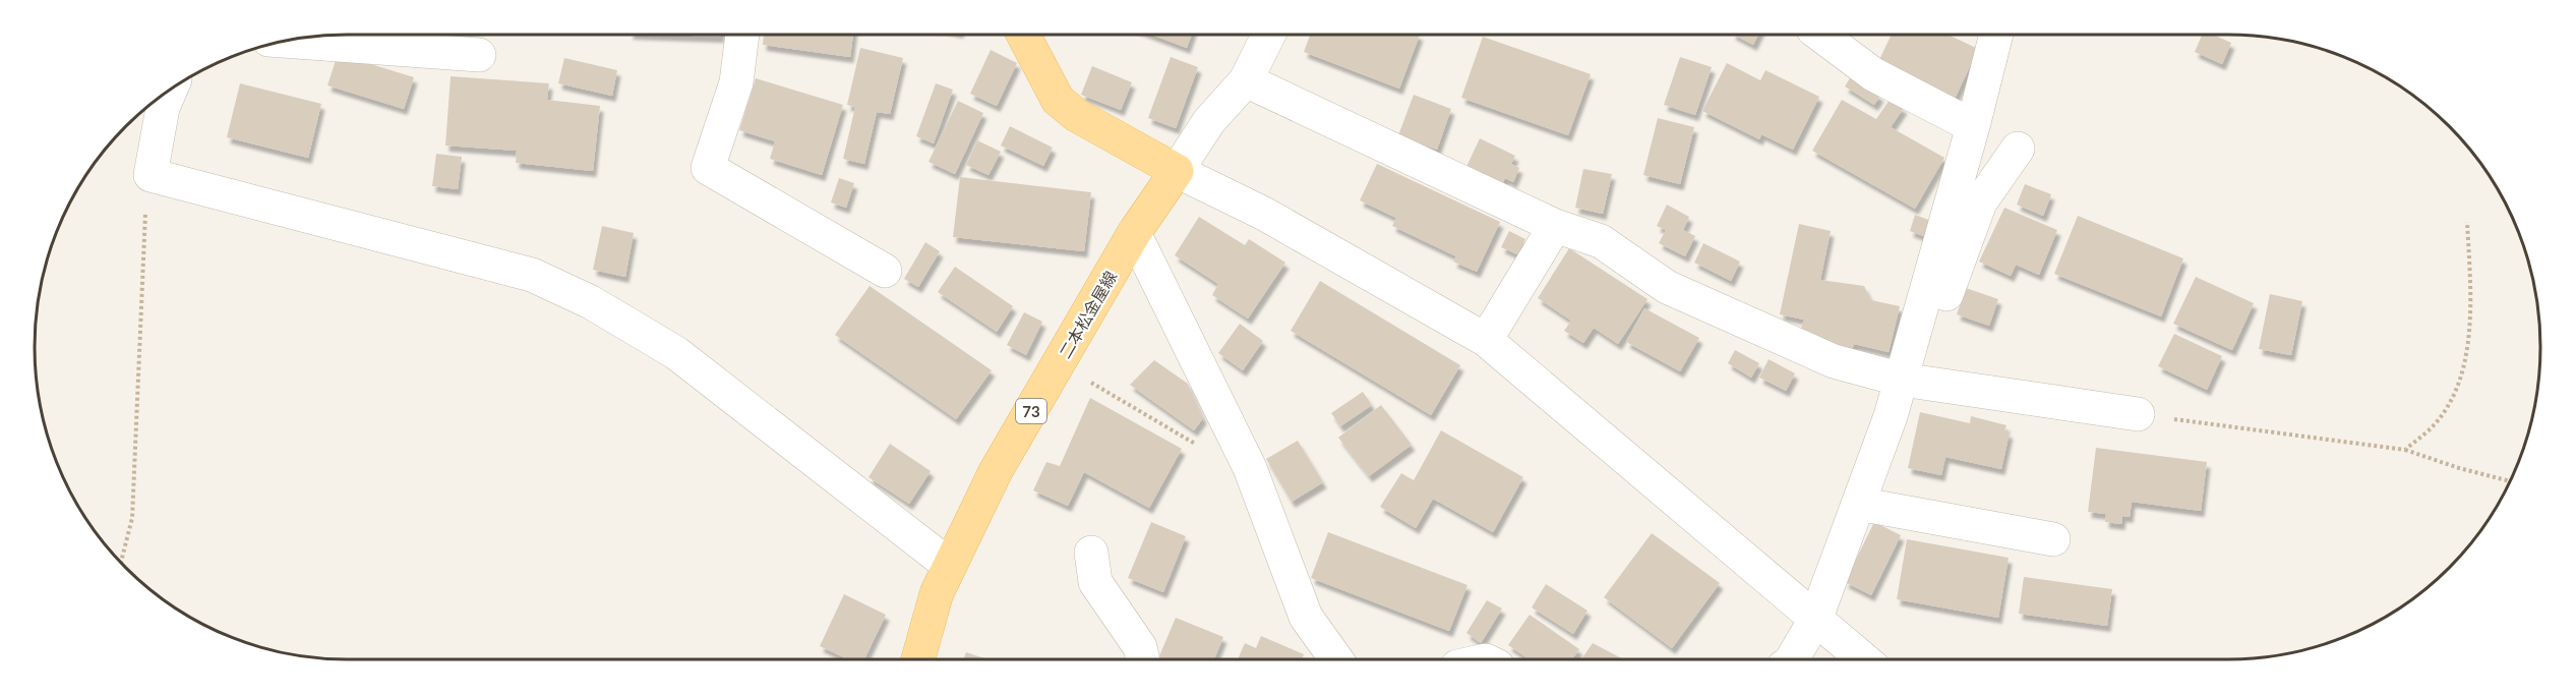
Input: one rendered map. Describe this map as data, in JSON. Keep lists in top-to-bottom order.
{
  "streets": {
    "main road": ["二本松金屋線", "73"]
  }
}
